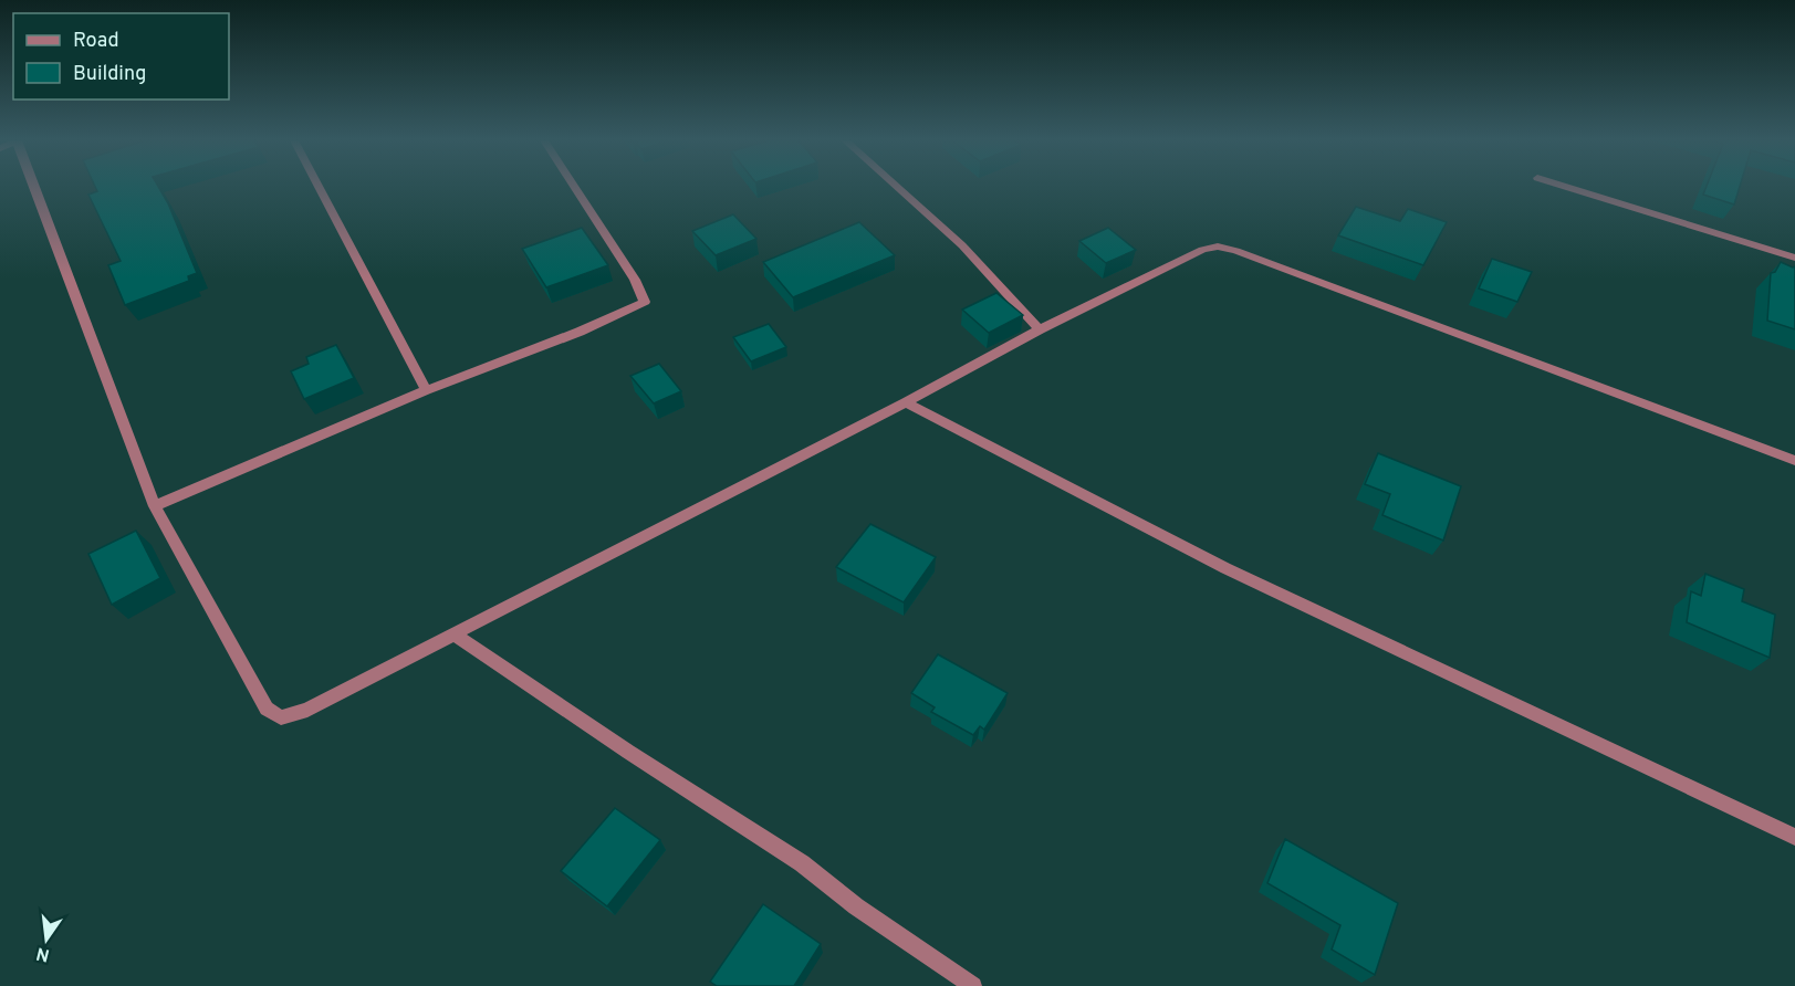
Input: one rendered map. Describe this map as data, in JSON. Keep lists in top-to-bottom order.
{
  "legend": ["Road", "Building"],
  "north": "bottom"
}
